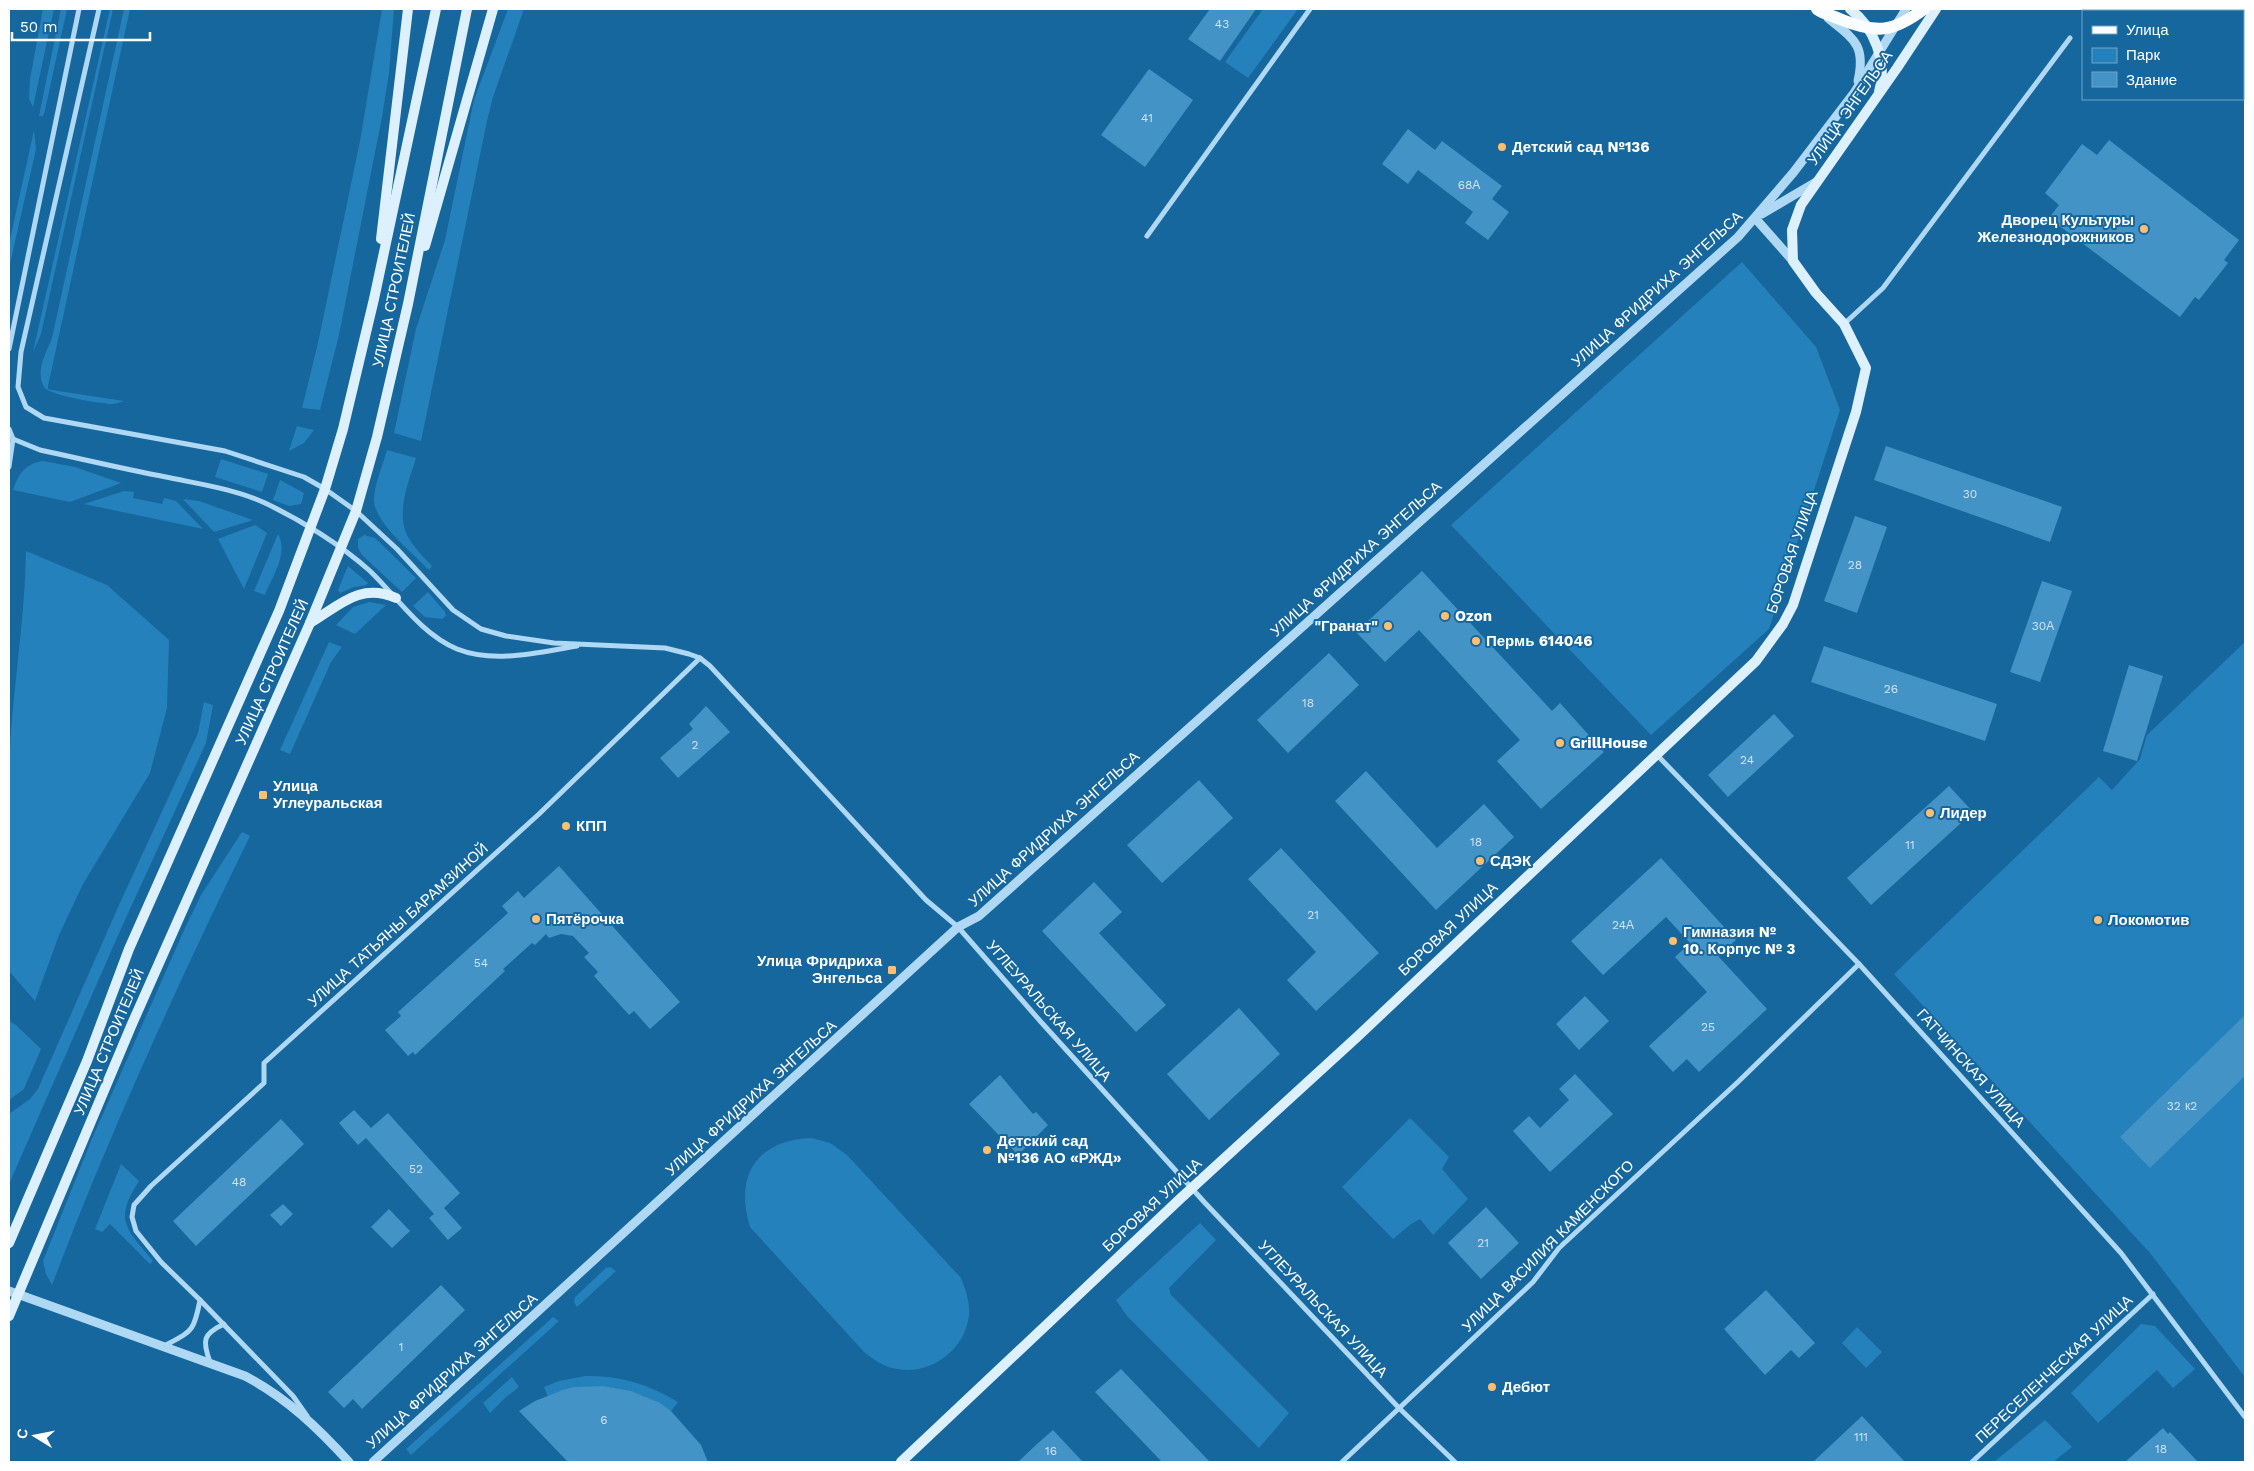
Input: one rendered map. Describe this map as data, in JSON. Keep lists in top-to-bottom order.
{
  "streets": {
    "main road": ["УЛИЦА ЭНГЕЛЬСА", "УЛИЦА СТРОИТЕЛЕЙ", "БОРОВАЯ УЛИЦА"],
    "street": [
      "УЛИЦА ФРИДРИХА ЭНГЕЛЬСА",
      "УЛИЦА ТАТЬЯНЫ БАРАМЗИНОЙ",
      "УГЛЕУРАЛЬСКАЯ УЛИЦА",
      "ГАТЧИНСКАЯ УЛИЦА",
      "УЛИЦА ВАСИЛИЯ КАМЕНСКОГО",
      "ПЕРЕСЕЛЕНЧЕСКАЯ УЛИЦА"
    ]
  },
  "crossings": [
    ["УЛИЦА ЭНГЕЛЬСА", "УЛИЦА ФРИДРИХА ЭНГЕЛЬСА"],
    ["УЛИЦА ЭНГЕЛЬСА", "БОРОВАЯ УЛИЦА"],
    ["УЛИЦА ФРИДРИХА ЭНГЕЛЬСА", "БОРОВАЯ УЛИЦА"],
    ["УЛИЦА ФРИДРИХА ЭНГЕЛЬСА", "УГЛЕУРАЛЬСКАЯ УЛИЦА"],
    ["БОРОВАЯ УЛИЦА", "УГЛЕУРАЛЬСКАЯ УЛИЦА"],
    ["БОРОВАЯ УЛИЦА", "ГАТЧИНСКАЯ УЛИЦА"],
    ["УЛИЦА ТАТЬЯНЫ БАРАМЗИНОЙ", "УГЛЕУРАЛЬСКАЯ УЛИЦА"],
    ["УГЛЕУРАЛЬСКАЯ УЛИЦА", "УЛИЦА ВАСИЛИЯ КАМЕНСКОГО"],
    ["ГАТЧИНСКАЯ УЛИЦА", "УЛИЦА ВАСИЛИЯ КАМЕНСКОГО"],
    ["ГАТЧИНСКАЯ УЛИЦА", "ПЕРЕСЕЛЕНЧЕСКАЯ УЛИЦА"]
  ],
  "places": {
    "other": [
      "Детский сад №136",
      "Дворец Культуры Железнодорожников",
      "Ozon",
      "\"Гранат\"",
      "Пермь 614046",
      "GrillHouse",
      "Лидер",
      "КПП",
      "СДЭК",
      "Пятёрочка",
      "Локомотив",
      "Гимназия № 10. Корпус № 3",
      "Детский сад №136 АО «РЖД»",
      "Дебют"
    ],
    "transit": ["Улица Углеуральская", "Улица Фридриха Энгельса"]
  },
  "house_numbers": [
    "43",
    "41",
    "68А",
    "30",
    "28",
    "30А",
    "26",
    "18",
    "2",
    "24",
    "18",
    "11",
    "21",
    "24А",
    "54",
    "25",
    "32 к2",
    "52",
    "48",
    "21",
    "1",
    "6",
    "111",
    "18",
    "16"
  ],
  "legend": ["Улица", "Парк", "Здание"],
  "scale_bar": "50 m",
  "north": "left"
}
